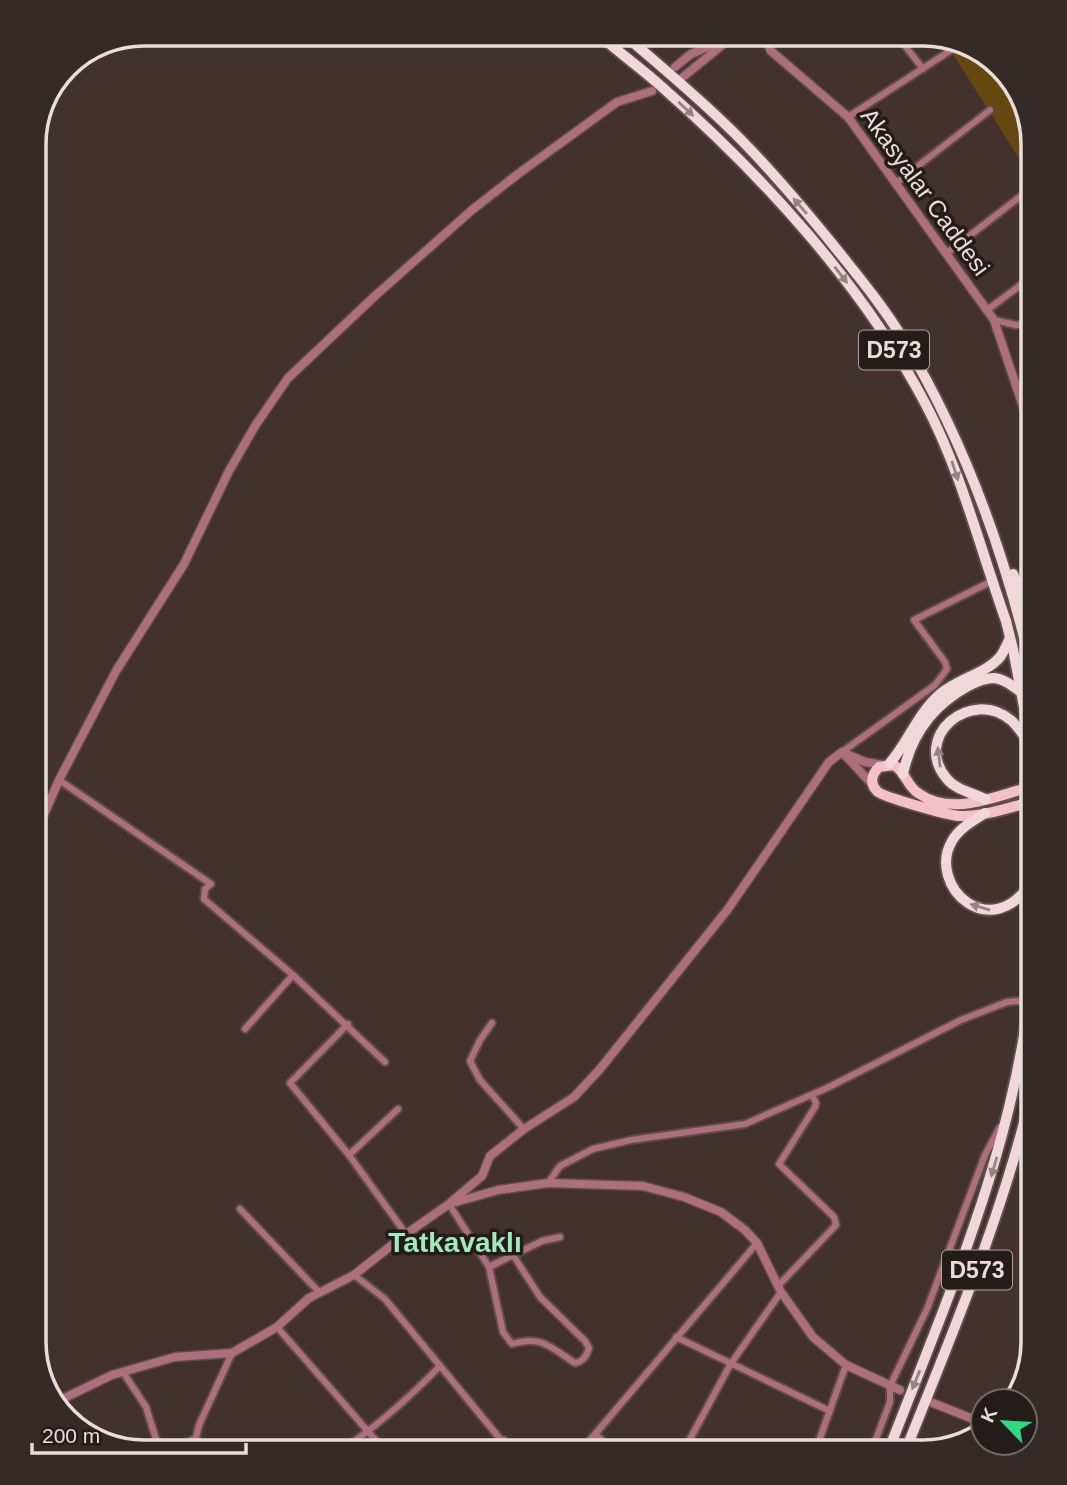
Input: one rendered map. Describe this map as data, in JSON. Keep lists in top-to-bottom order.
{
  "streets": {
    "highway": ["D573"],
    "street": ["Akasyalar Caddesi"]
  },
  "districts": ["Tatkavaklı"],
  "scale_bar": "200 m",
  "north": "top left"
}
